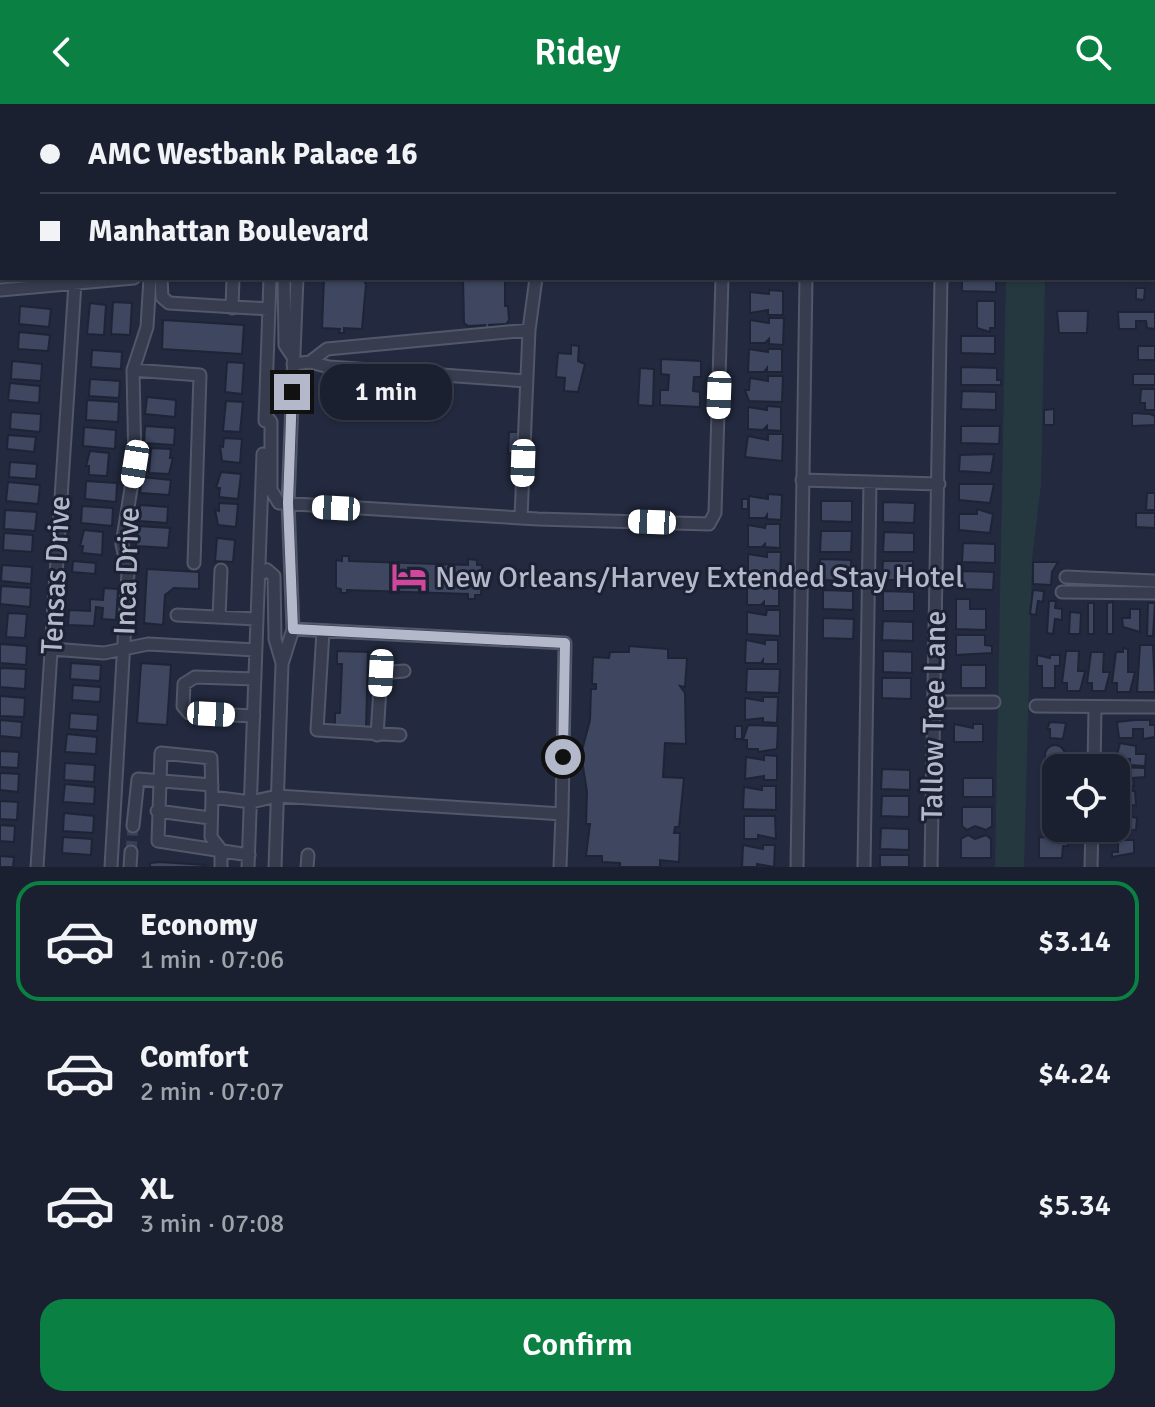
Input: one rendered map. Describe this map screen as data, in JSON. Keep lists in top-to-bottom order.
{
  "streets": {
    "street": ["Inca Drive", "Tensas Drive", "Tallow Tree Lane"]
  },
  "places": {
    "hotel": ["New Orleans/Harvey Extended Stay Hotel"]
  },
  "page": {
    "header": "Ridey",
    "banner": ["AMC Westbank Palace 16", "Manhattan Boulevard"],
    "bubble": "1 min",
    "list": [
      {
        "name": "Economy",
        "note": "1 min · 07:06",
        "value": "$3.14"
      },
      {
        "name": "Comfort",
        "note": "2 min · 07:07",
        "value": "$4.24"
      },
      {
        "name": "XL",
        "note": "3 min · 07:08",
        "value": "$5.34"
      }
    ],
    "buttons": "Confirm"
  }
}
